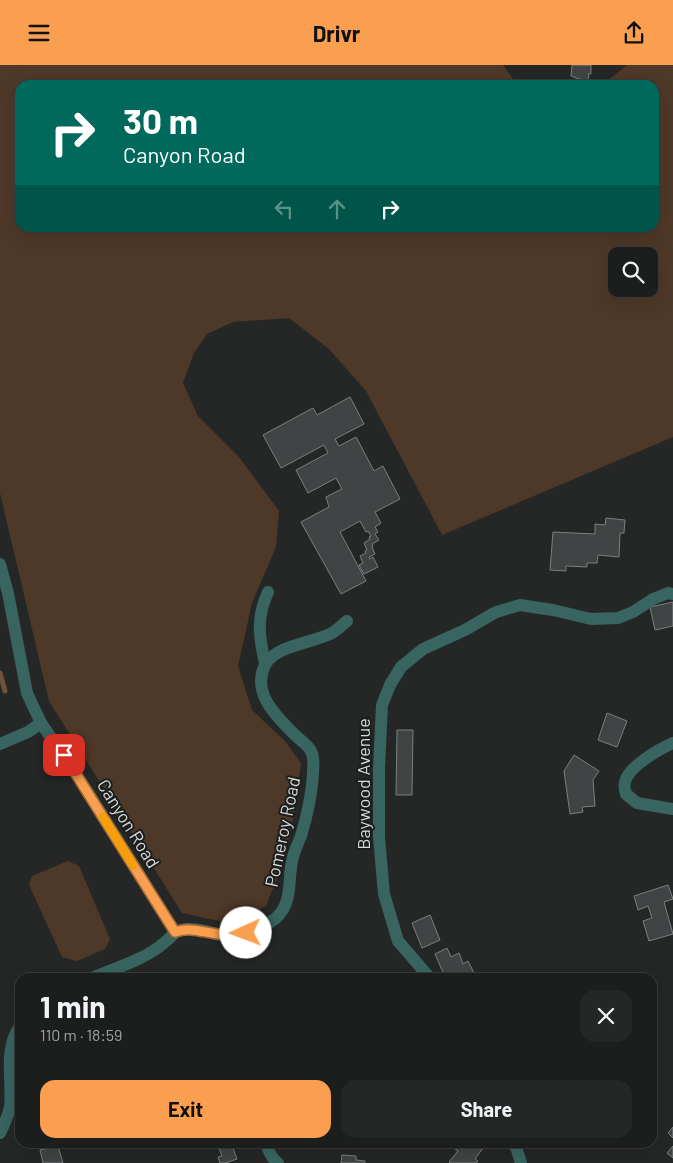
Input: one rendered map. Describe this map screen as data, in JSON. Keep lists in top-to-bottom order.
{
  "streets": {
    "street": ["Baywood Avenue", "Canyon Road", "Pomeroy Road"]
  },
  "crossings": [
    ["Canyon Road", "Pomeroy Road"]
  ],
  "page": {
    "header": "Drivr",
    "turn": ["30 m", "Canyon Road"],
    "heading": ["1 min", "110 m · 18:59"],
    "buttons": ["Exit", "Share"]
  }
}
